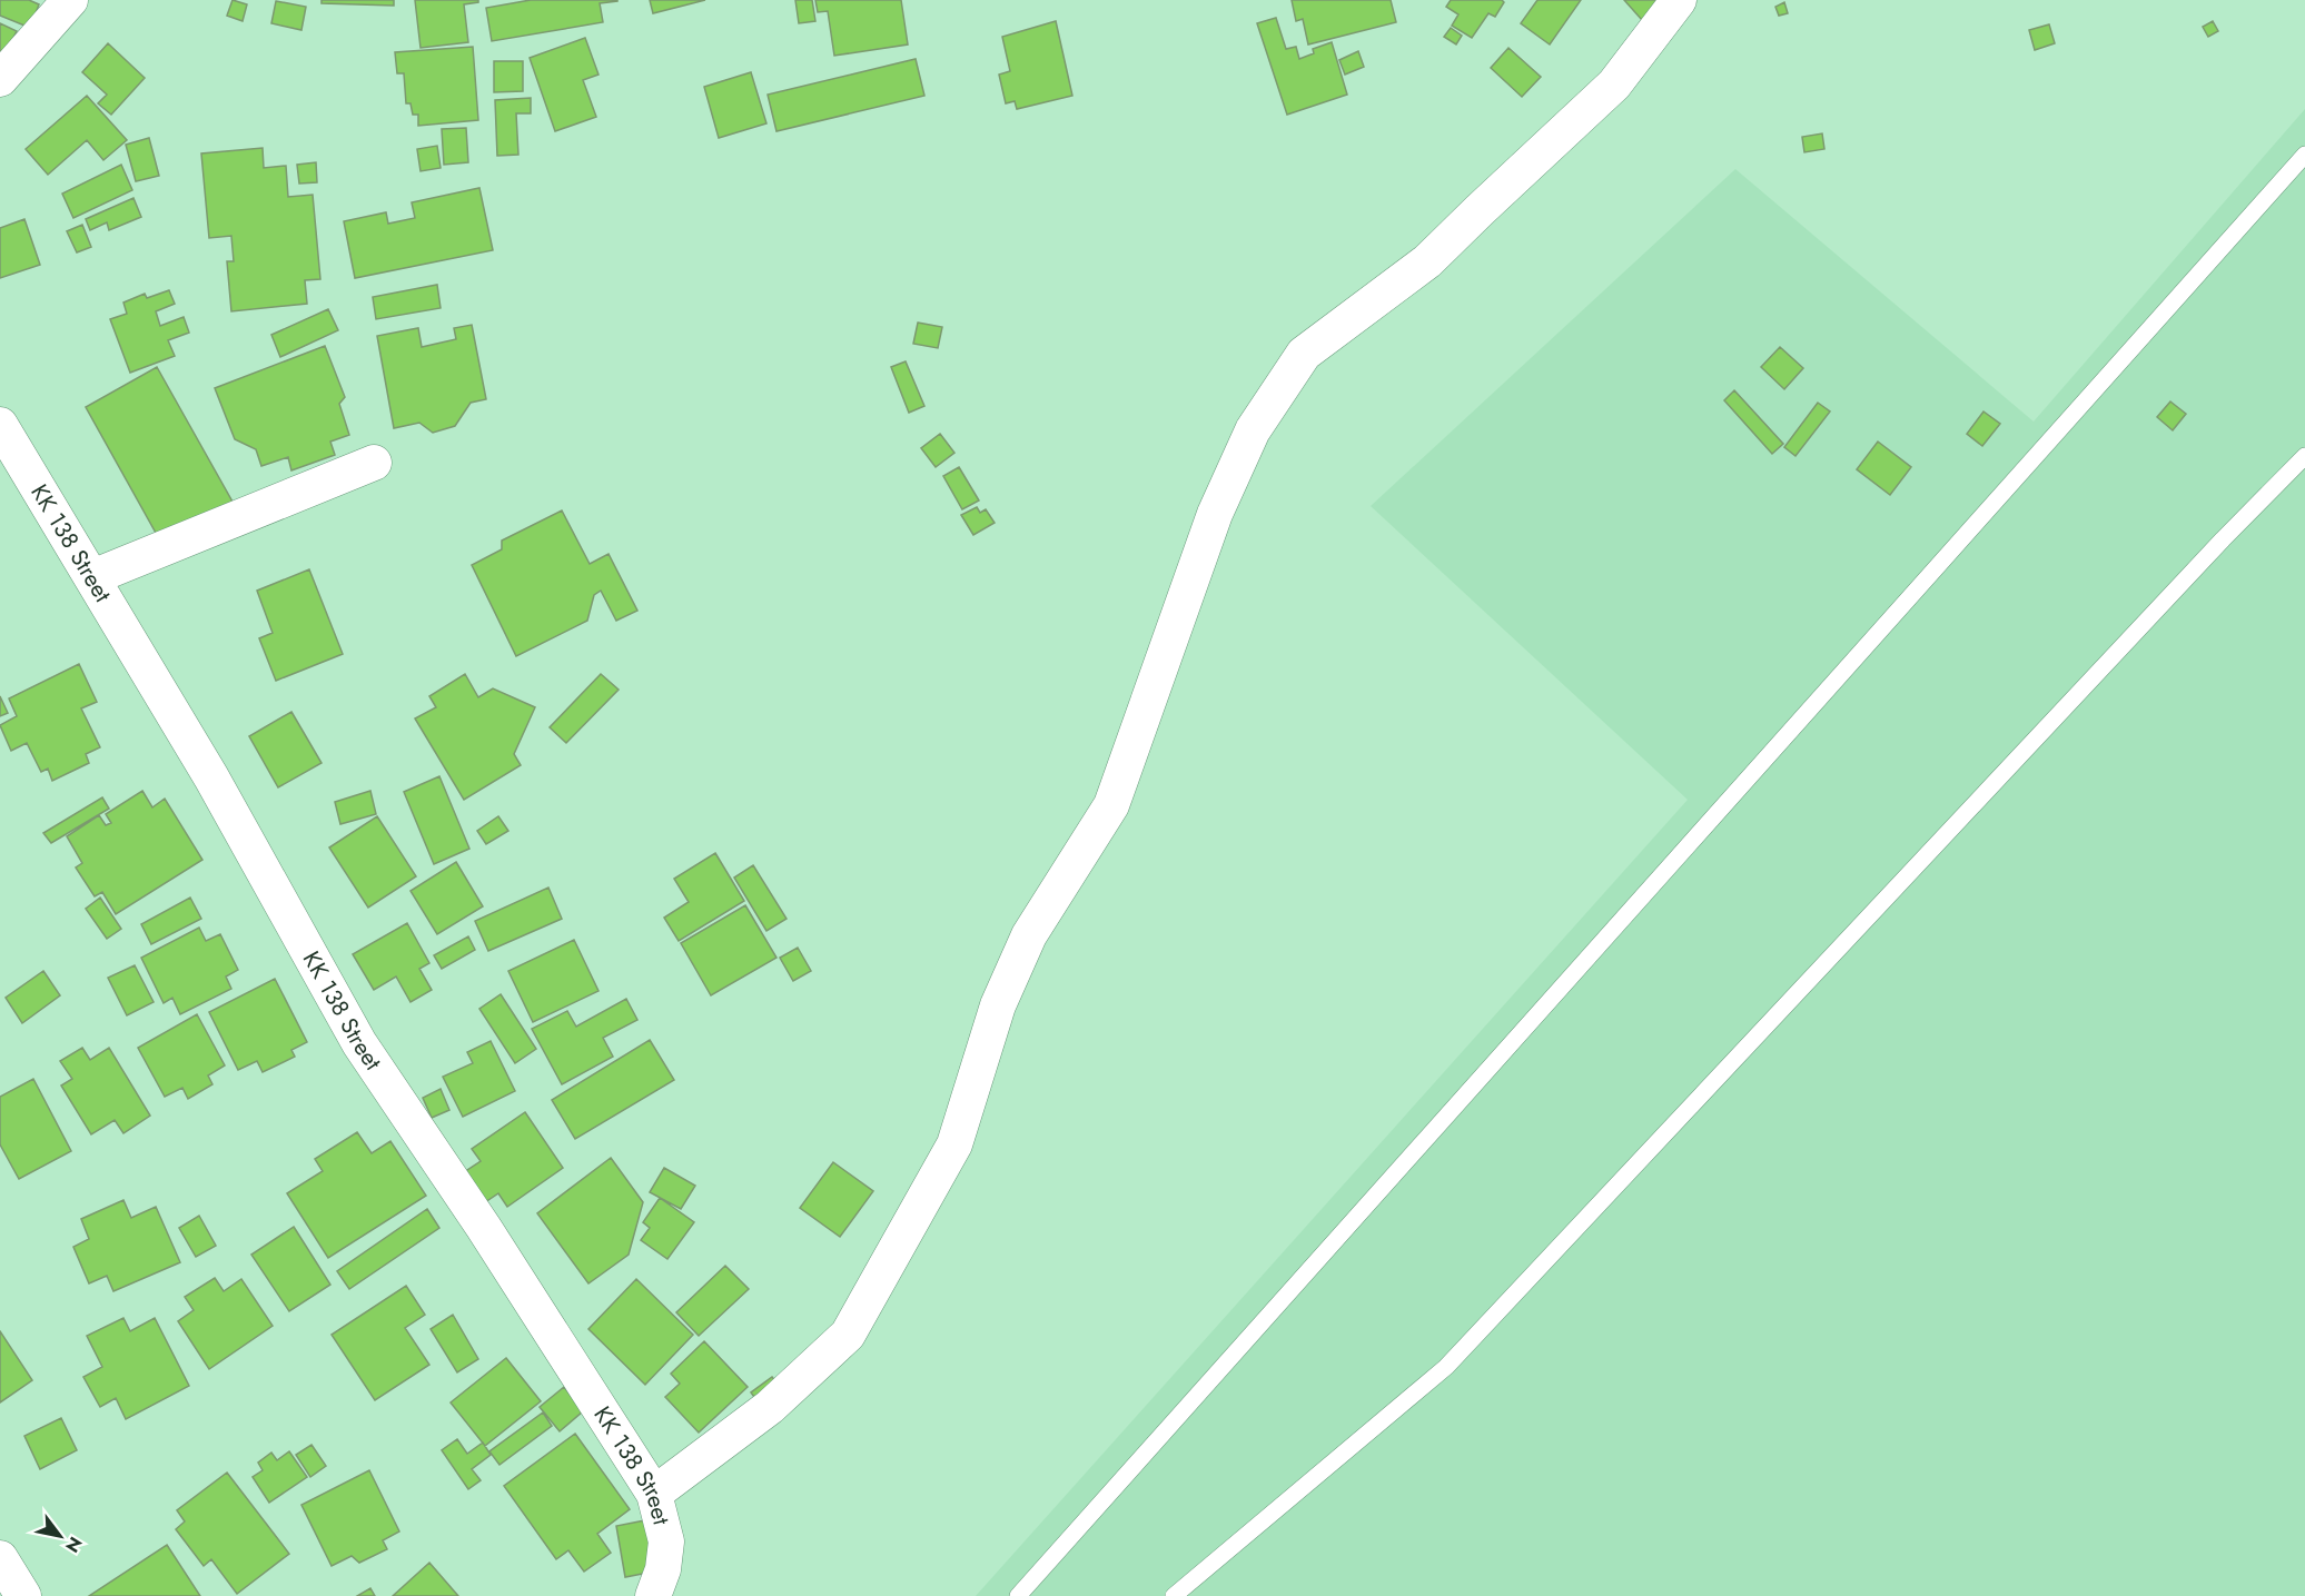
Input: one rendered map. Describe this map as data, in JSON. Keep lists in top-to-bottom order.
{
  "streets": {
    "street": ["KK 138 Street"]
  },
  "north": "bottom right"
}
